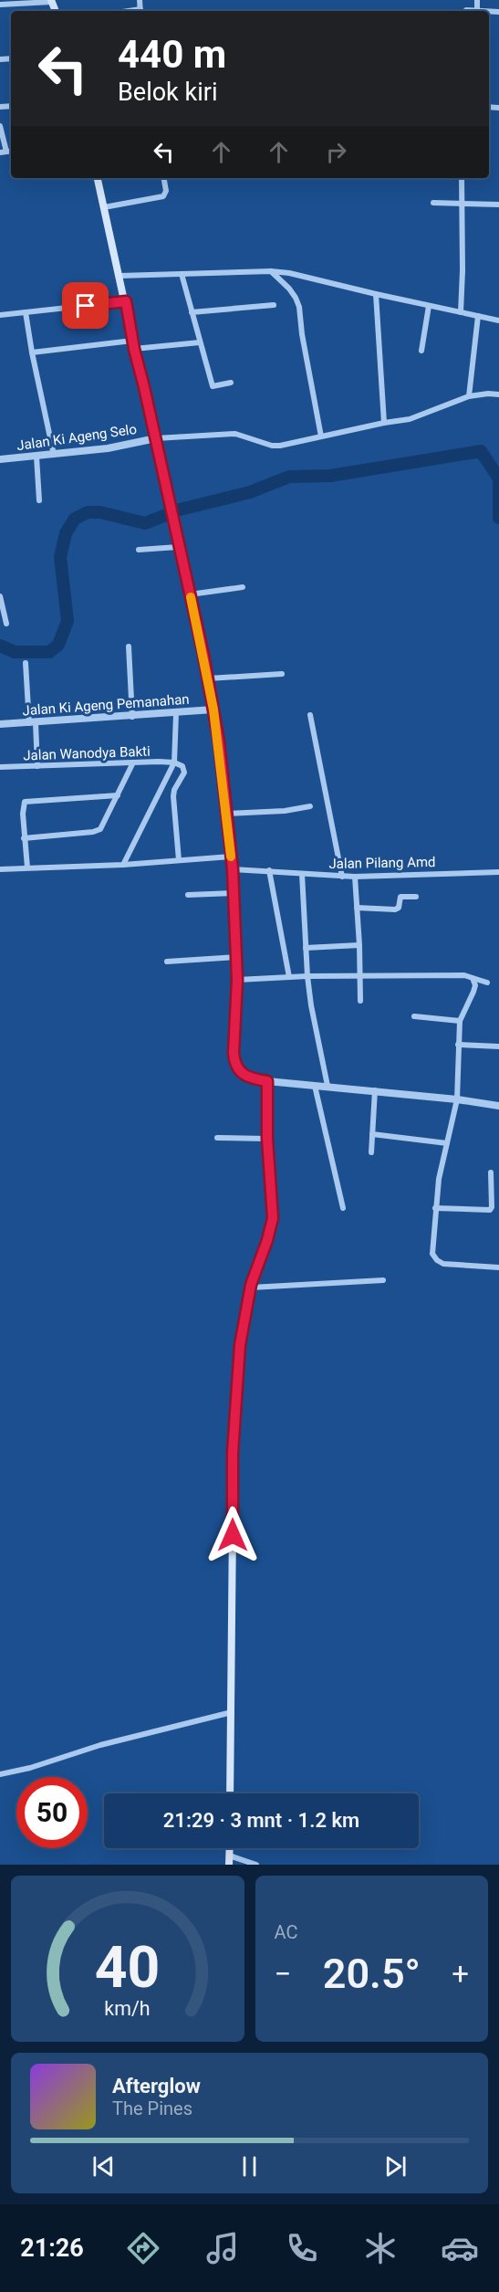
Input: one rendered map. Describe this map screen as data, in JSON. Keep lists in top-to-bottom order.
{
  "streets": {
    "street": [
      "Jalan Ki Ageng Selo",
      "Jalan Ki Ageng Pemanahan",
      "Jalan Wanodya Bakti",
      "Jalan Pilang Amd"
    ]
  },
  "page": {
    "turn": ["440 m", "Belok kiri"],
    "limit": "50",
    "trip": "21:29 · 3 mnt · 1.2 km",
    "tile": "AC",
    "heat": ["−", "20.5°", "+"],
    "song": ["Afterglow", "The Pines"],
    "tabs": "21:26",
    "gauge": ["40", "km/h"]
  }
}
